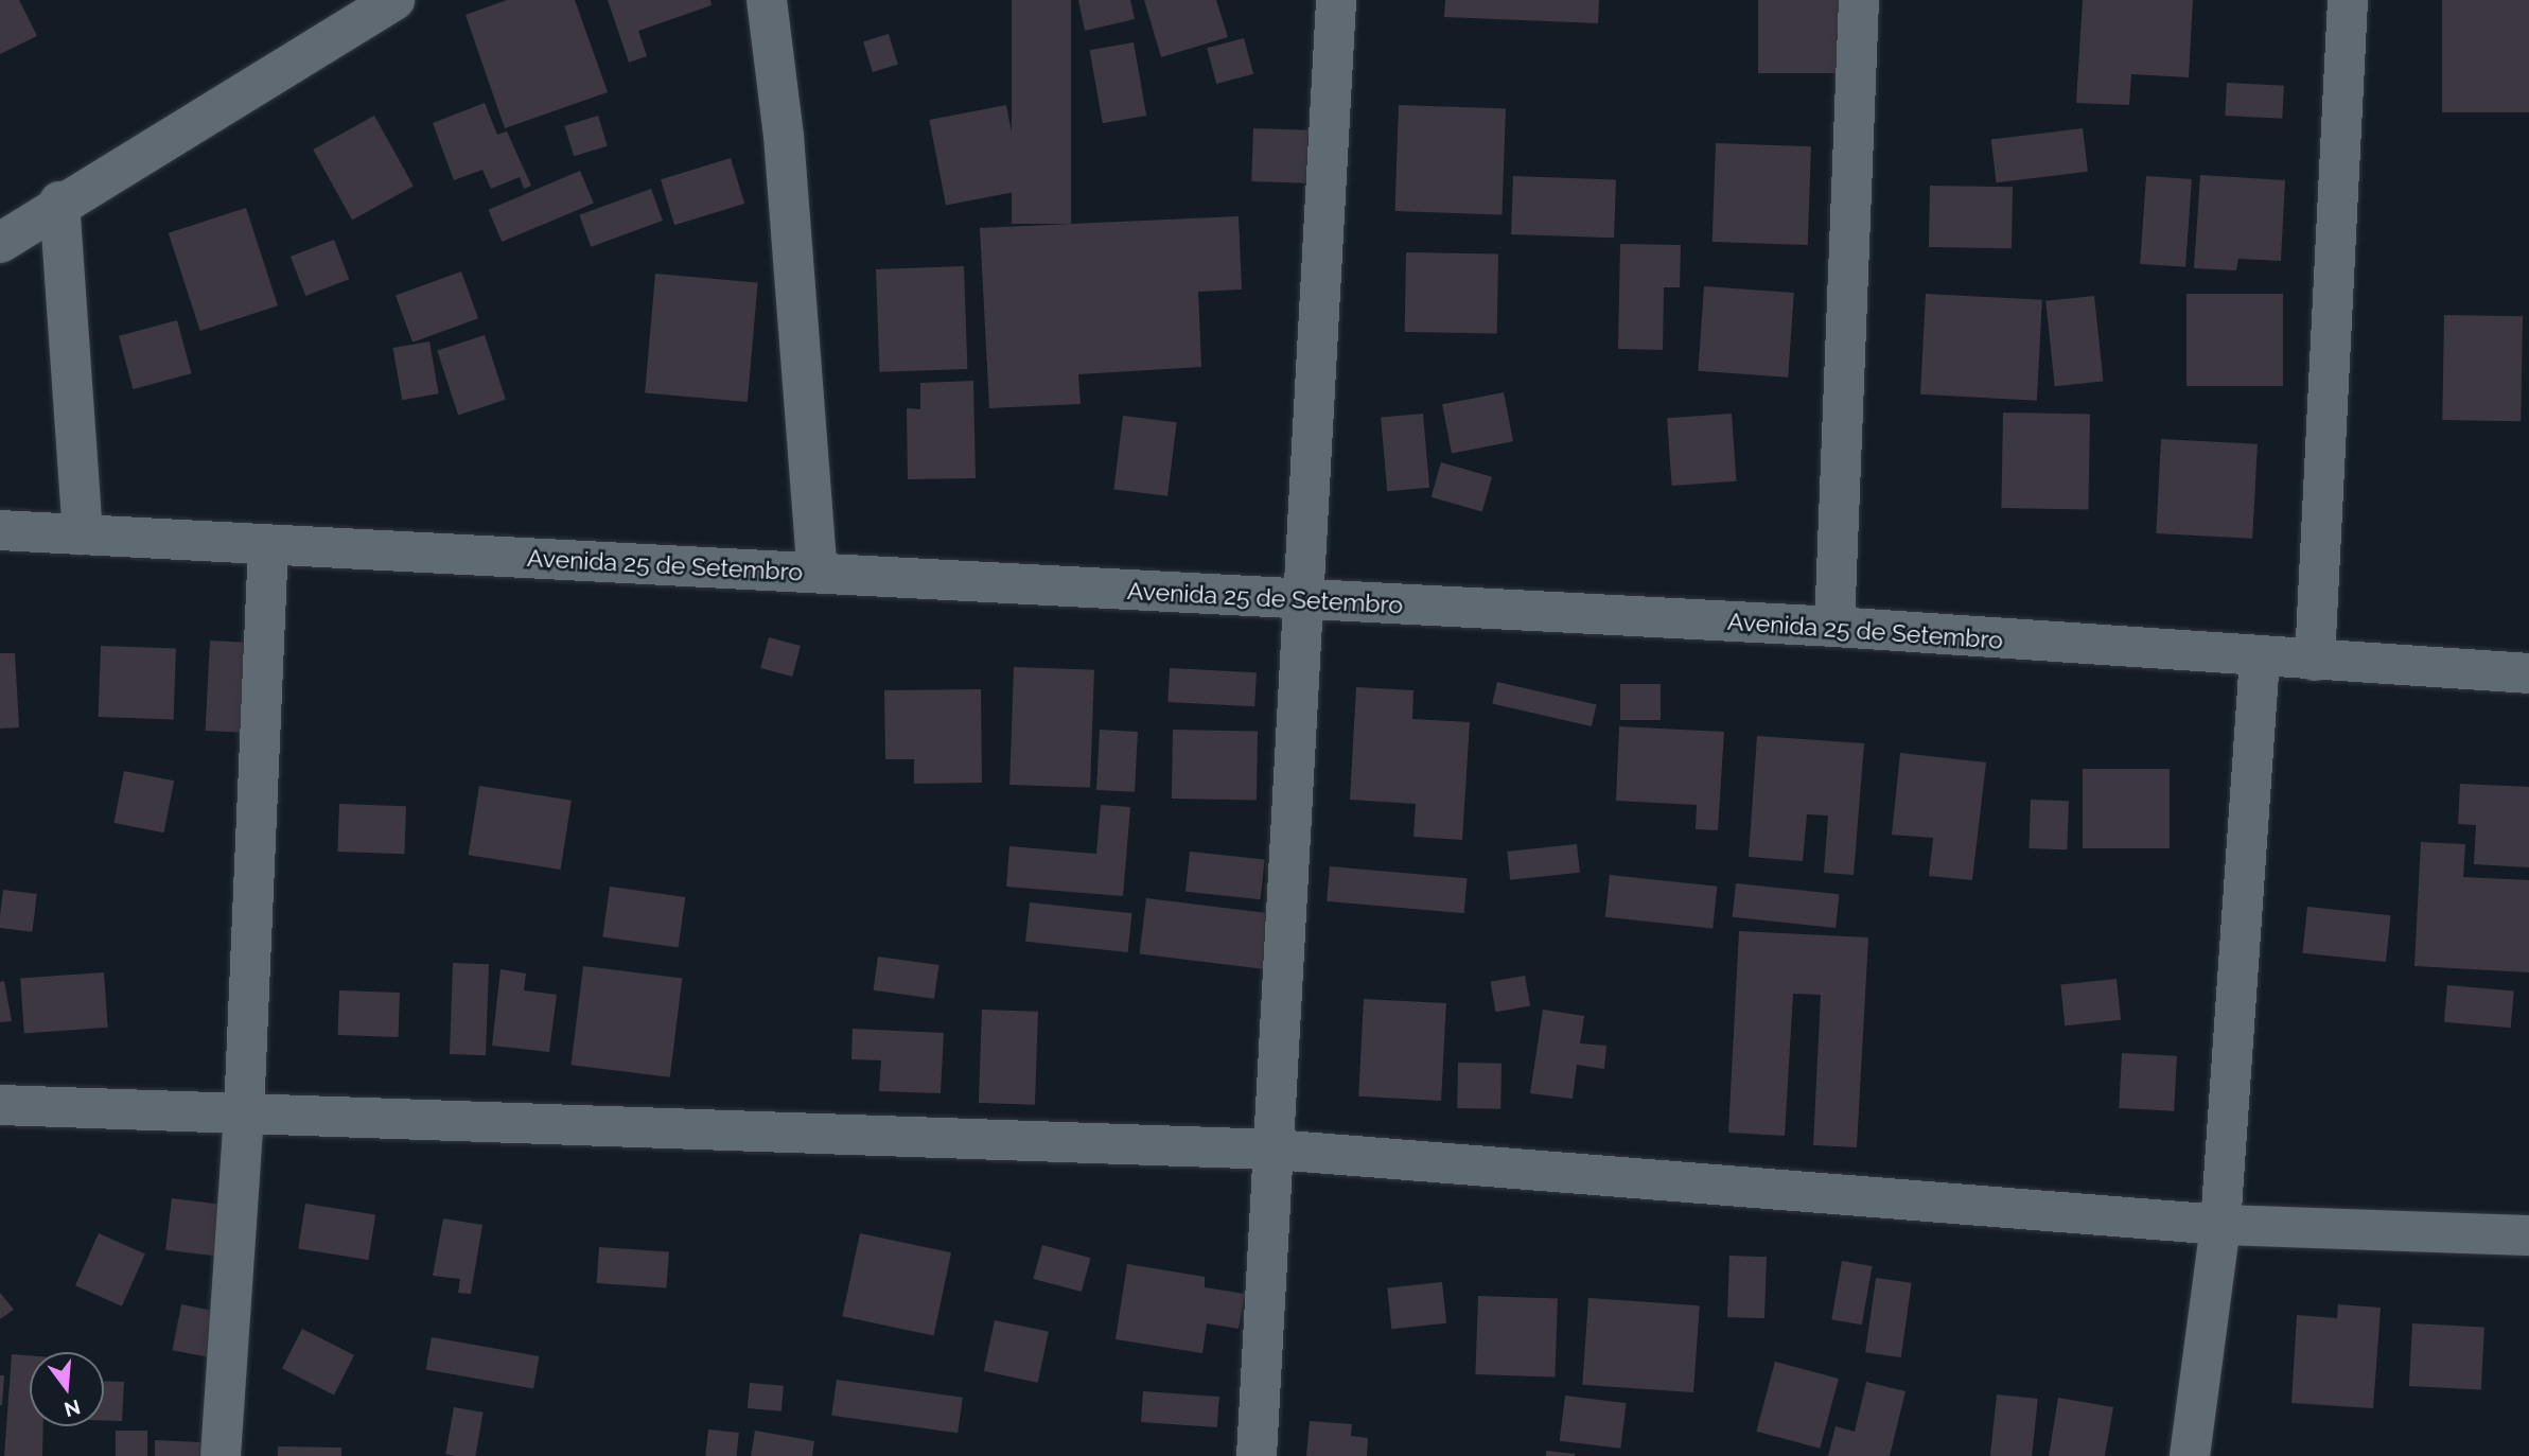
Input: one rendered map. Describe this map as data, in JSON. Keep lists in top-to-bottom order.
{
  "streets": {
    "street": ["Avenida 25 de Setembro"]
  },
  "north": "bottom"
}
